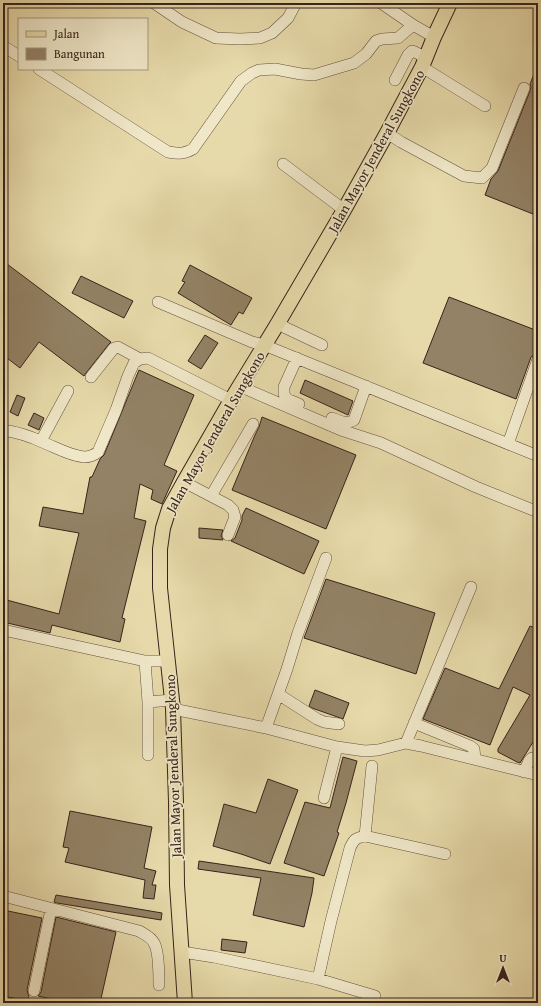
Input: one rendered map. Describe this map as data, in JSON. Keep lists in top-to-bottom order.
{
  "streets": {
    "main road": ["Jalan Mayor Jenderal Sungkono"]
  },
  "legend": ["Jalan", "Bangunan"],
  "north": "top"
}
